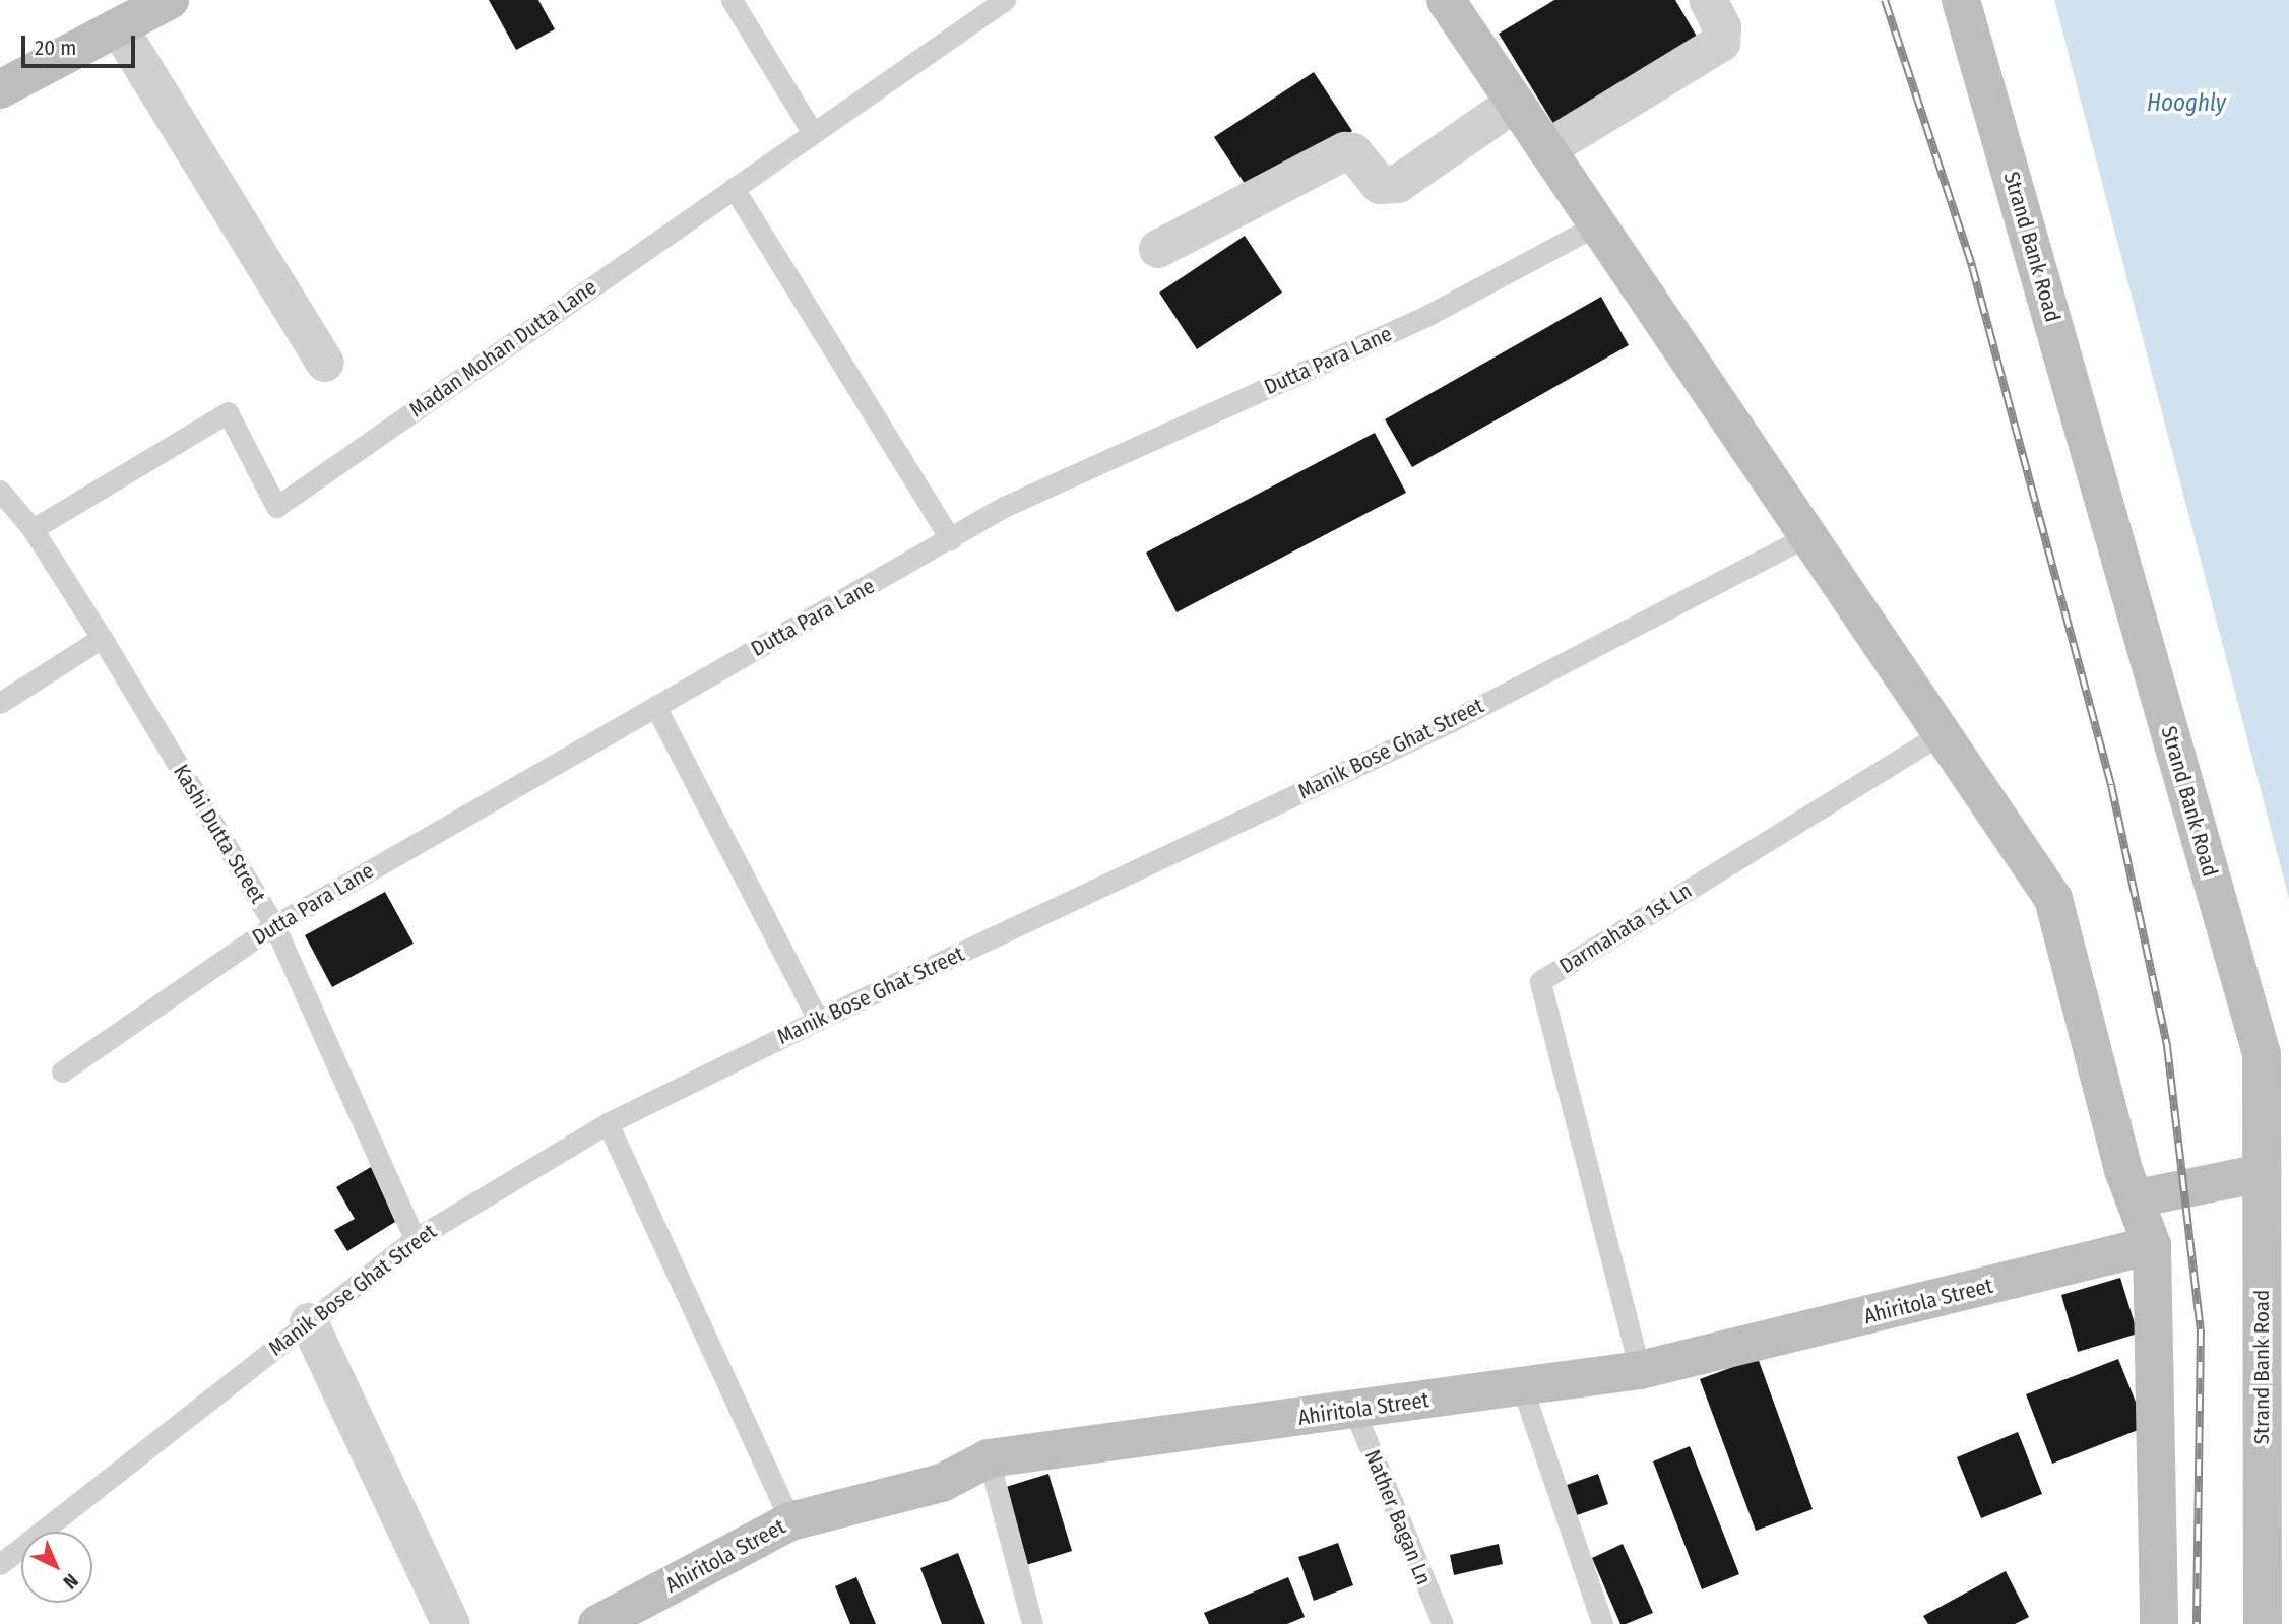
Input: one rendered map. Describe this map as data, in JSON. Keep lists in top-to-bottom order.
{
  "streets": {
    "main road": ["Strand Bank Road", "Ahiritola Street"],
    "lane": [
      "Madan Mohan Dutta Lane",
      "Dutta Para Lane",
      "Manik Bose Ghat Street",
      "Kashi Dutta Street",
      "Darmahata 1st Ln",
      "Nather Bagan Ln"
    ]
  },
  "crossings": [
    ["Madan Mohan Dutta Lane", "Kashi Dutta Street"],
    ["Dutta Para Lane", "Kashi Dutta Street"],
    ["Manik Bose Ghat Street", "Kashi Dutta Street"],
    ["Darmahata 1st Ln", "Ahiritola Street"],
    ["Ahiritola Street", "Nather Bagan Ln"]
  ],
  "water": ["Hooghly"],
  "scale_bar": "20 m",
  "north": "bottom right"
}
